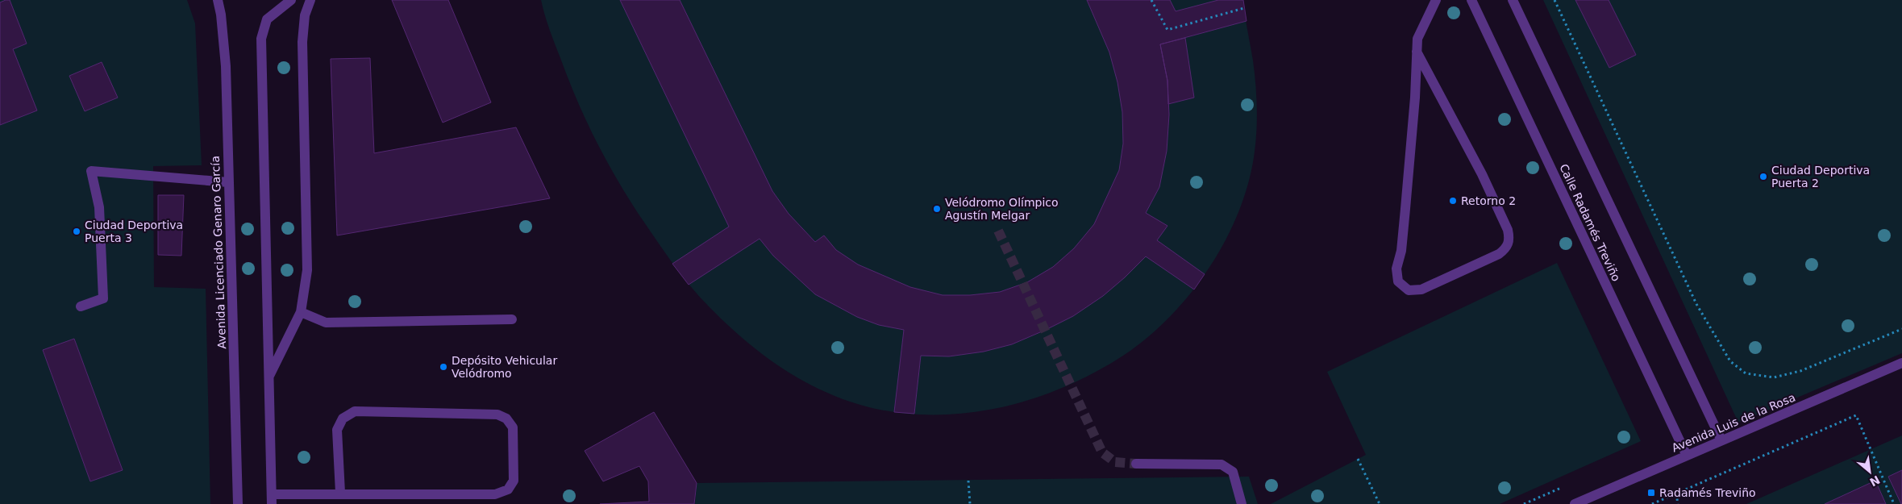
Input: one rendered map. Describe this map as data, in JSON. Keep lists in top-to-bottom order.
{
  "streets": {
    "street": ["Calle Radamés Treviño", "Avenida Licenciado Genaro García", "Avenida Luis de la Rosa"]
  },
  "crossings": [
    ["Calle Radamés Treviño", "Avenida Luis de la Rosa"]
  ],
  "places": {
    "other": [
      "Ciudad Deportiva Puerta 2",
      "Retorno 2",
      "Velódromo Olímpico Agustín Melgar",
      "Ciudad Deportiva Puerta 3",
      "Depósito Vehicular Velódromo"
    ],
    "transit": ["Radamés Treviño"]
  },
  "north": "bottom right"
}
